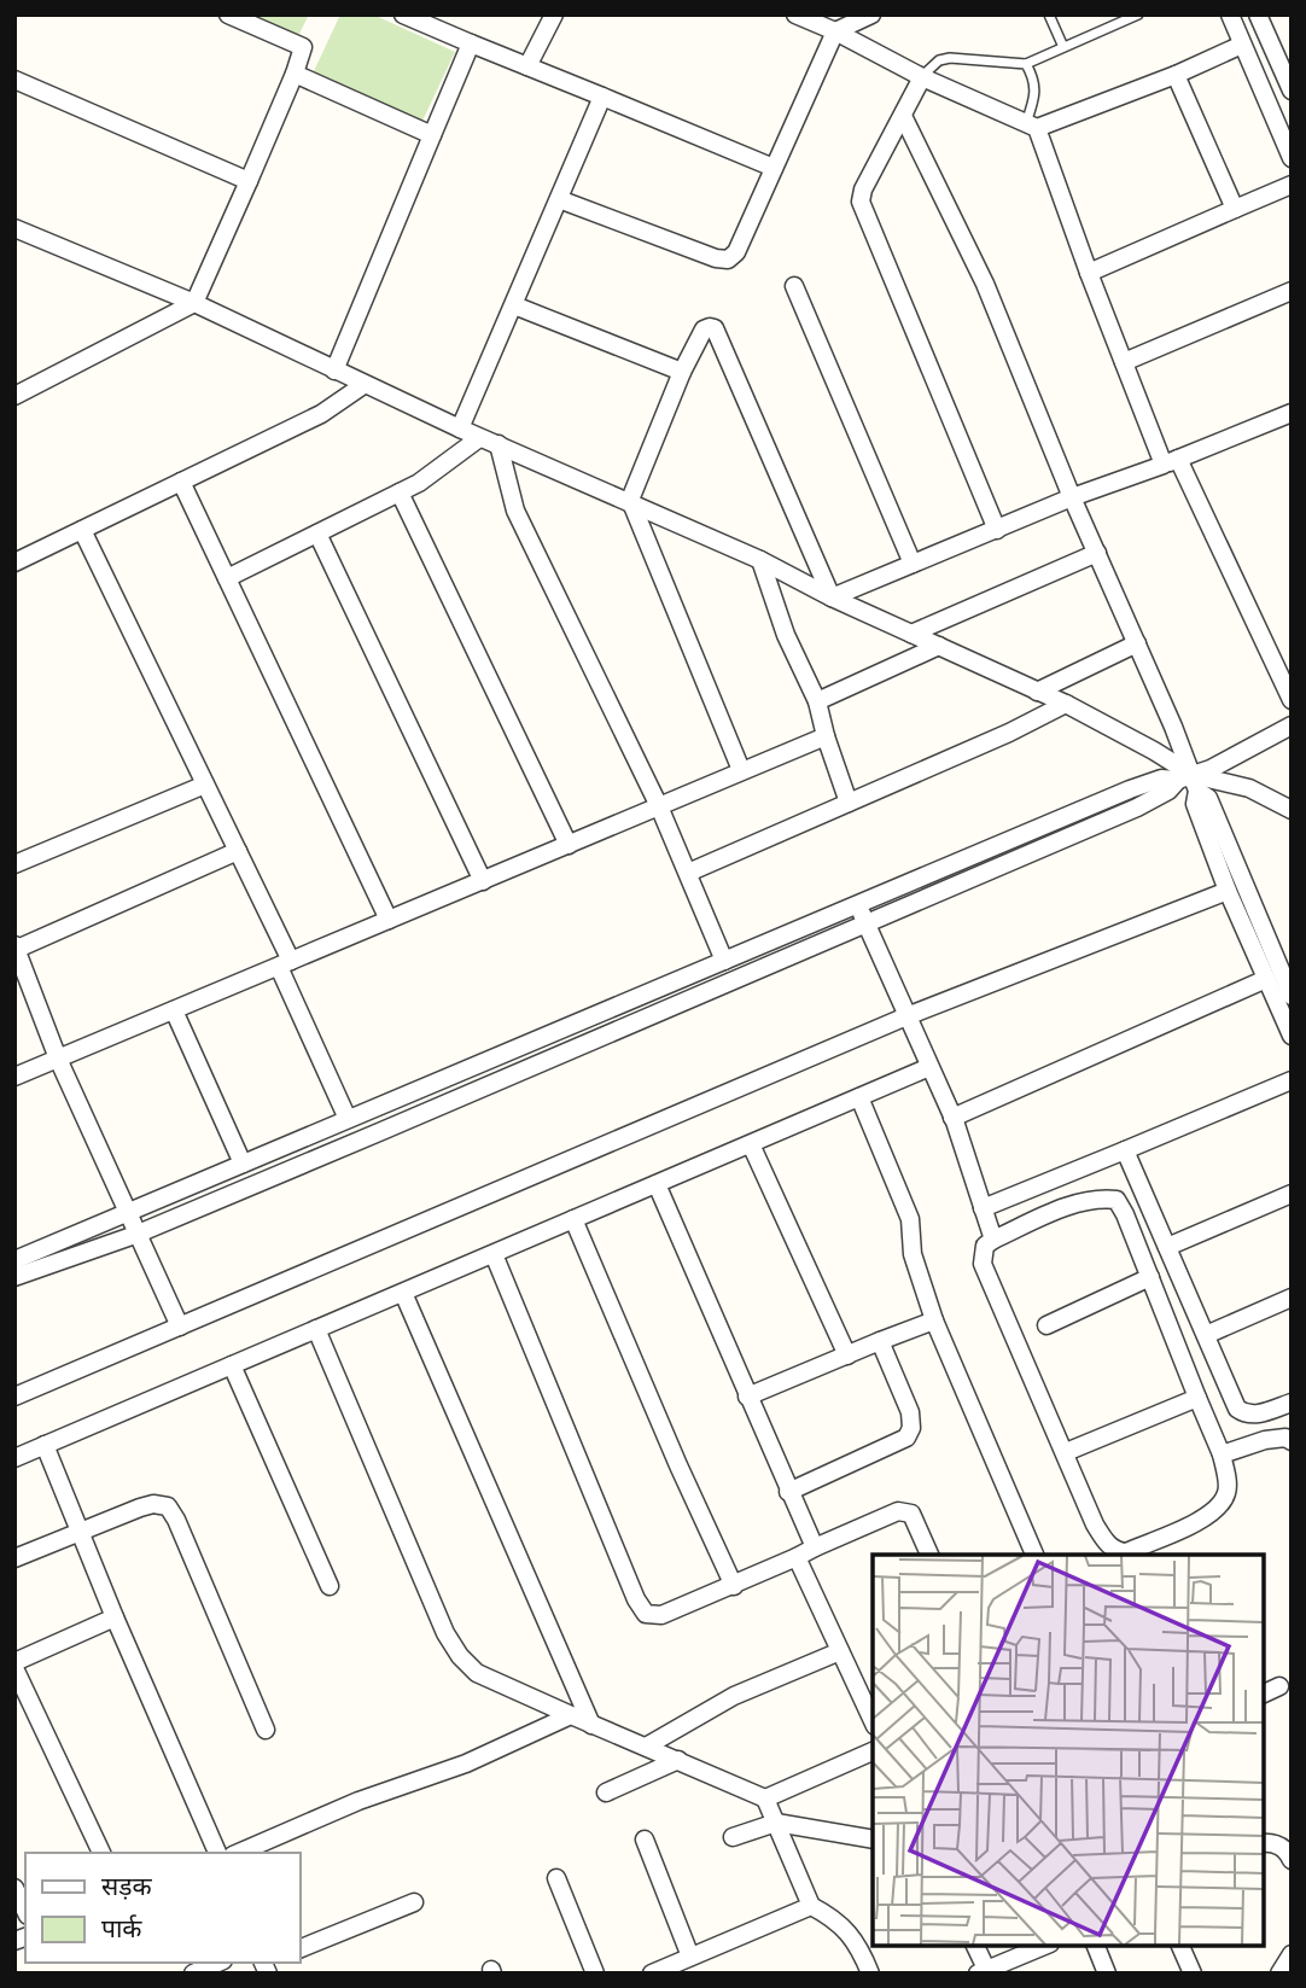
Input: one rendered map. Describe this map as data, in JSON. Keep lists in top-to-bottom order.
{
  "legend": ["सड़क", "पार्क"]
}
